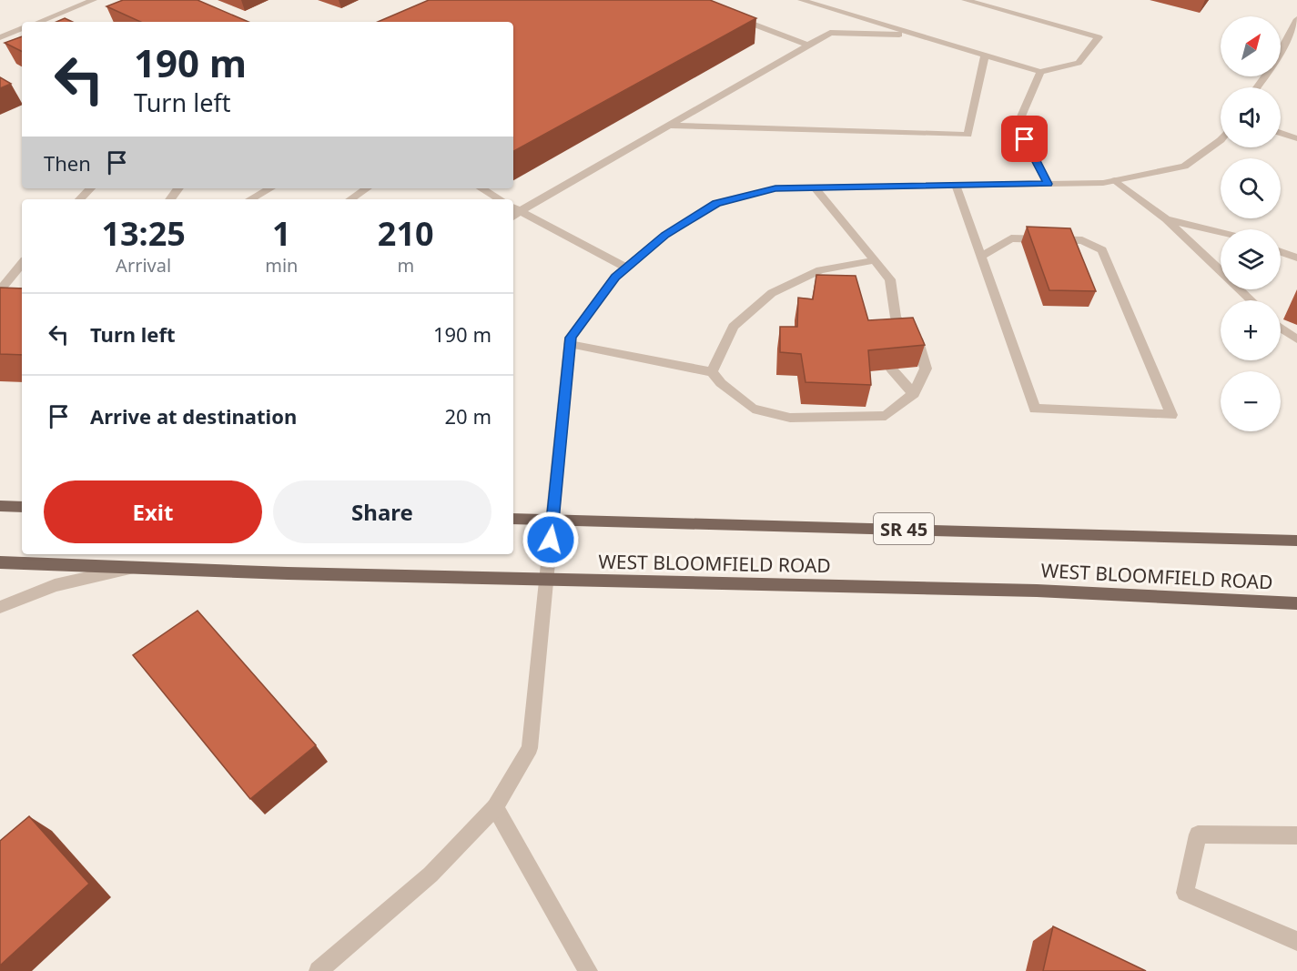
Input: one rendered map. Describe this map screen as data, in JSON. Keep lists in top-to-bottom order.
{
  "streets": {
    "main road": ["SR 45", "WEST BLOOMFIELD ROAD"]
  },
  "north": "top right",
  "page": {
    "map_buttons": ["+", "−"],
    "turn": ["190 m", "Turn left"],
    "then": "Then",
    "eta": [
      "13:25",
      "Arrival",
      "1",
      "min",
      "210",
      "m"
    ],
    "list": [
      {
        "name": "Turn left",
        "value": "190 m"
      },
      {
        "name": "Arrive at destination",
        "value": "20 m"
      }
    ],
    "buttons": ["Exit", "Share"]
  }
}
